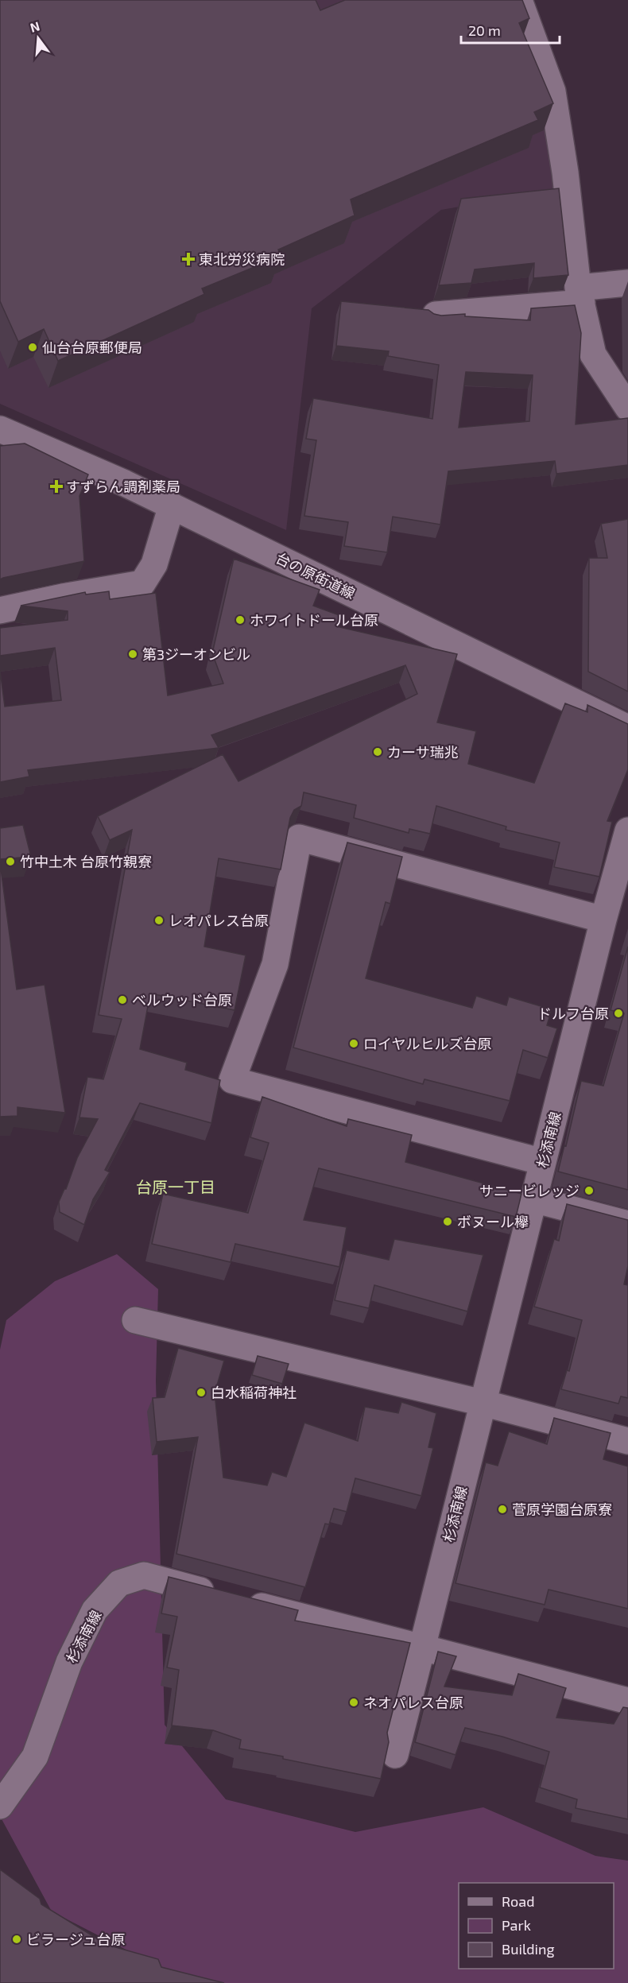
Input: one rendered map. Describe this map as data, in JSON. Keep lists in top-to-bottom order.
{
  "streets": {
    "street": ["台の原街道線", "杉添南線"]
  },
  "districts": ["台原一丁目"],
  "places": {
    "health": ["東北労災病院", "すずらん調剤薬局"],
    "other": [
      "仙台台原郵便局",
      "ホワイトドール台原",
      "第3ジーオンビル",
      "カーサ瑞兆",
      "竹中土木 台原竹親寮",
      "レオパレス台原",
      "ベルウッド台原",
      "ドルフ台原",
      "ロイヤルヒルズ台原",
      "サニービレッジ",
      "ボヌール欅",
      "白水稲荷神社",
      "菅原学園台原寮",
      "ネオパレス台原",
      "ビラージュ台原"
    ]
  },
  "legend": ["Road", "Park", "Building"],
  "scale_bar": "20 m",
  "north": "top"
}
